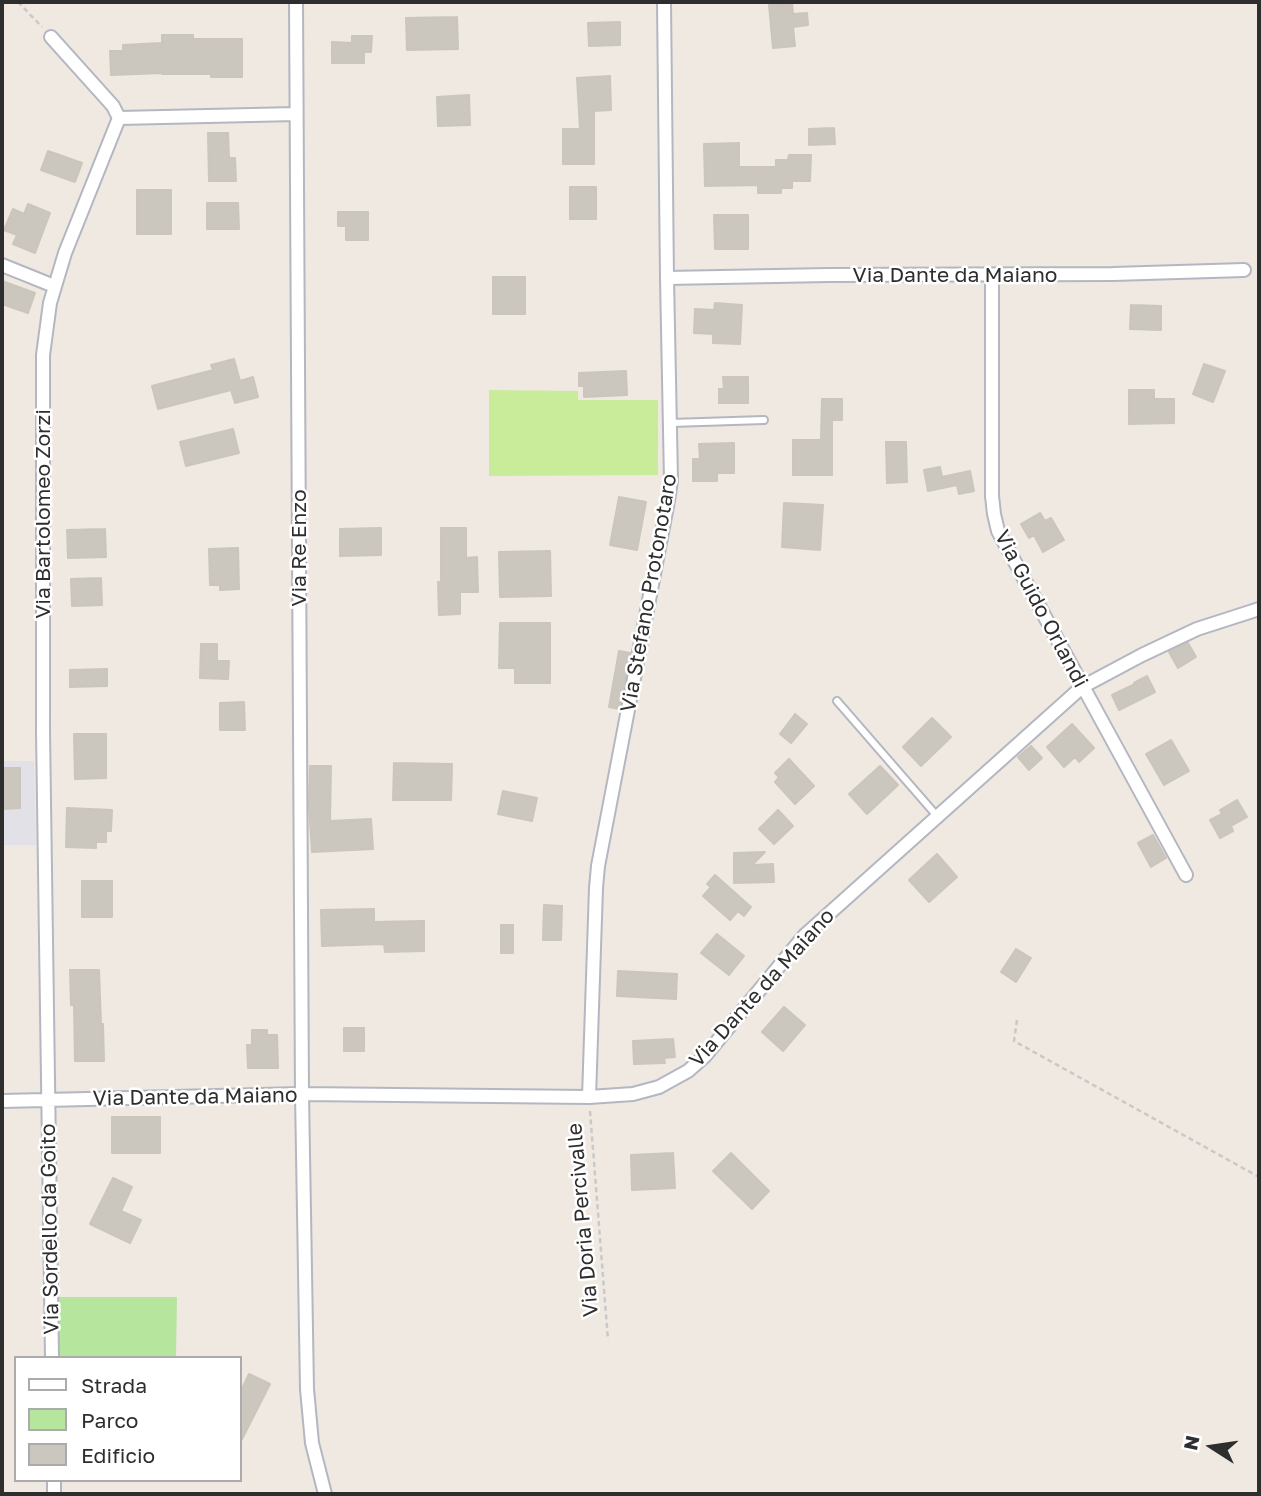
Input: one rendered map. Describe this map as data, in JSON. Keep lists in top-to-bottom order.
{
  "streets": {
    "street": [
      "Via Dante da Maiano",
      "Via Bartolomeo Zorzi",
      "Via Re Enzo",
      "Via Stefano Protonotaro",
      "Via Guido Orlandi",
      "Via Sordello da Goito"
    ],
    "path": ["Via Doria Percivalle"]
  },
  "crossings": [
    ["Via Dante da Maiano", "Via Bartolomeo Zorzi"],
    ["Via Dante da Maiano", "Via Re Enzo"],
    ["Via Dante da Maiano", "Via Stefano Protonotaro"],
    ["Via Dante da Maiano", "Via Guido Orlandi"],
    ["Via Dante da Maiano", "Via Doria Percivalle"],
    ["Via Dante da Maiano", "Via Sordello da Goito"],
    ["Via Bartolomeo Zorzi", "Via Sordello da Goito"],
    ["Via Stefano Protonotaro", "Via Doria Percivalle"]
  ],
  "legend": ["Strada", "Parco", "Edificio"],
  "north": "left"
}
